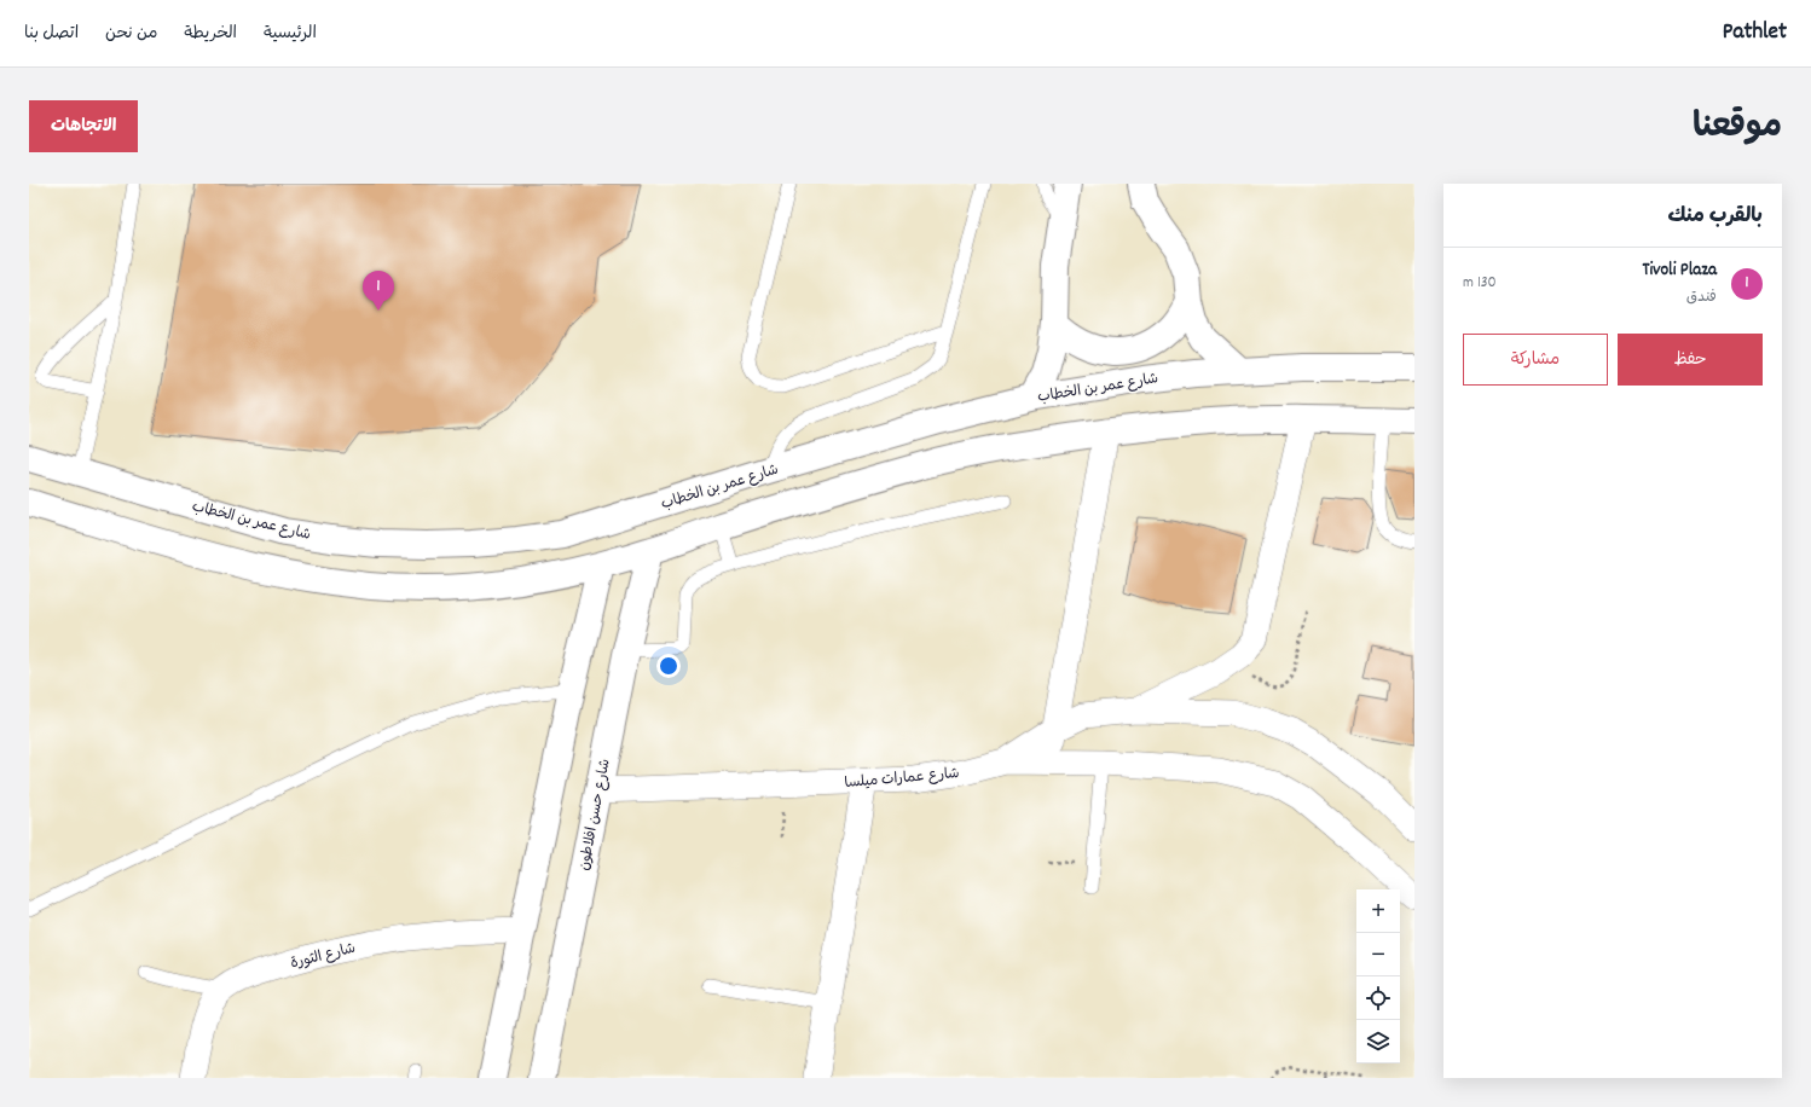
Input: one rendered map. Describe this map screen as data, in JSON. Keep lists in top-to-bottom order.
{
  "streets": {
    "street": [
      "شارع عمر بن الخطاب",
      "شارع عمارات ميلسا",
      "شارع حسن افلاطون",
      "شارع الثورة"
    ]
  },
  "crossings": [
    ["شارع عمارات ميلسا", "شارع حسن افلاطون"]
  ],
  "page": {
    "header": "Pathlet",
    "nav": [
      "الرئيسية",
      "الخريطة",
      "من نحن",
      "اتصل بنا"
    ],
    "title": "موقعنا",
    "buttons": [
      "الاتجاهات",
      ["حفظ", "مشاركة"]
    ],
    "heading": "بالقرب منك",
    "list": [
      {
        "mark": "1",
        "name": "Tivoli Plaza",
        "note": "فندق",
        "value": "130 m"
      }
    ],
    "pins": "1",
    "map_buttons": ["+", "−"]
  }
}
